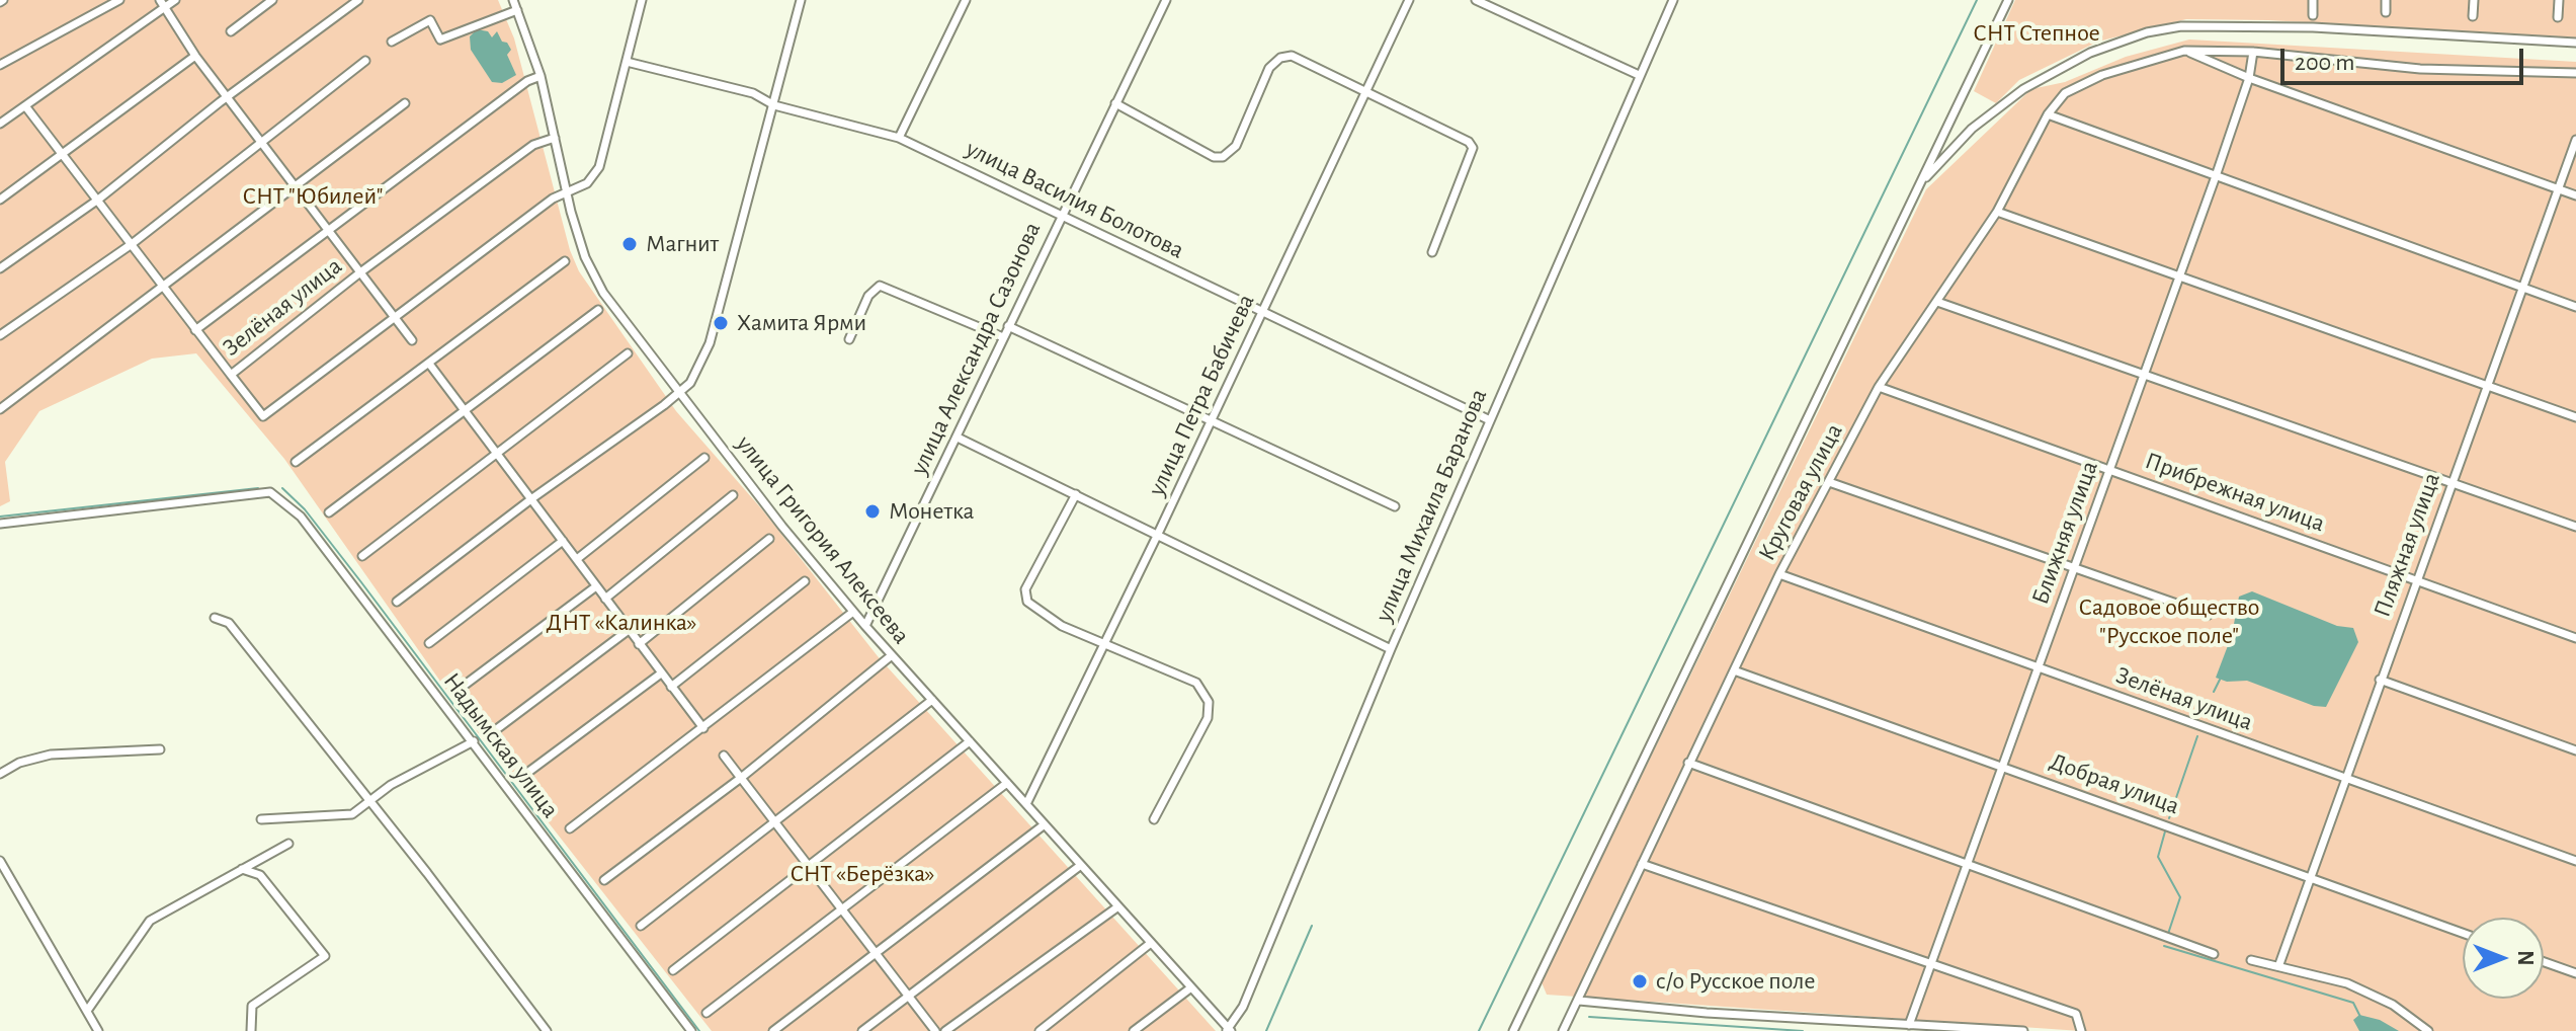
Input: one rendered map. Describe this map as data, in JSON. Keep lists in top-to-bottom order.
{
  "streets": {
    "street": [
      "улица Василия Болотова",
      "Зелёная улица",
      "улица Александра Сазонова",
      "улица Петра Бабичева",
      "Круговая улица",
      "Прибрежная улица",
      "улица Михаила Баранова",
      "Ближняя улица",
      "улица Григория Алексеева",
      "Пляжная улица",
      "Надымская улица",
      "Добрая улица"
    ]
  },
  "crossings": [
    ["улица Василия Болотова", "улица Александра Сазонова"],
    ["улица Василия Болотова", "улица Петра Бабичева"],
    ["улица Василия Болотова", "улица Михаила Баранова"],
    ["Зелёная улица", "Круговая улица"],
    ["Зелёная улица", "Ближняя улица"],
    ["Зелёная улица", "улица Григория Алексеева"],
    ["Зелёная улица", "Пляжная улица"],
    ["улица Александра Сазонова", "улица Григория Алексеева"],
    ["улица Петра Бабичева", "улица Григория Алексеева"],
    ["Круговая улица", "Прибрежная улица"],
    ["Круговая улица", "Ближняя улица"],
    ["Круговая улица", "Добрая улица"],
    ["Прибрежная улица", "Ближняя улица"],
    ["Прибрежная улица", "Пляжная улица"],
    ["улица Михаила Баранова", "улица Григория Алексеева"],
    ["Ближняя улица", "Добрая улица"],
    ["Пляжная улица", "Добрая улица"]
  ],
  "parks": [
    "СНТ Степное",
    "СНТ \"Юбилей\"",
    "Садовое общество \"Русское поле\"",
    "ДНТ «Калинка»",
    "СНТ «Берёзка»"
  ],
  "places": [
    "Магнит",
    "Хамита Ярми",
    "Монетка",
    "с/о Русское поле"
  ],
  "scale_bar": "200 m",
  "north": "right"
}
